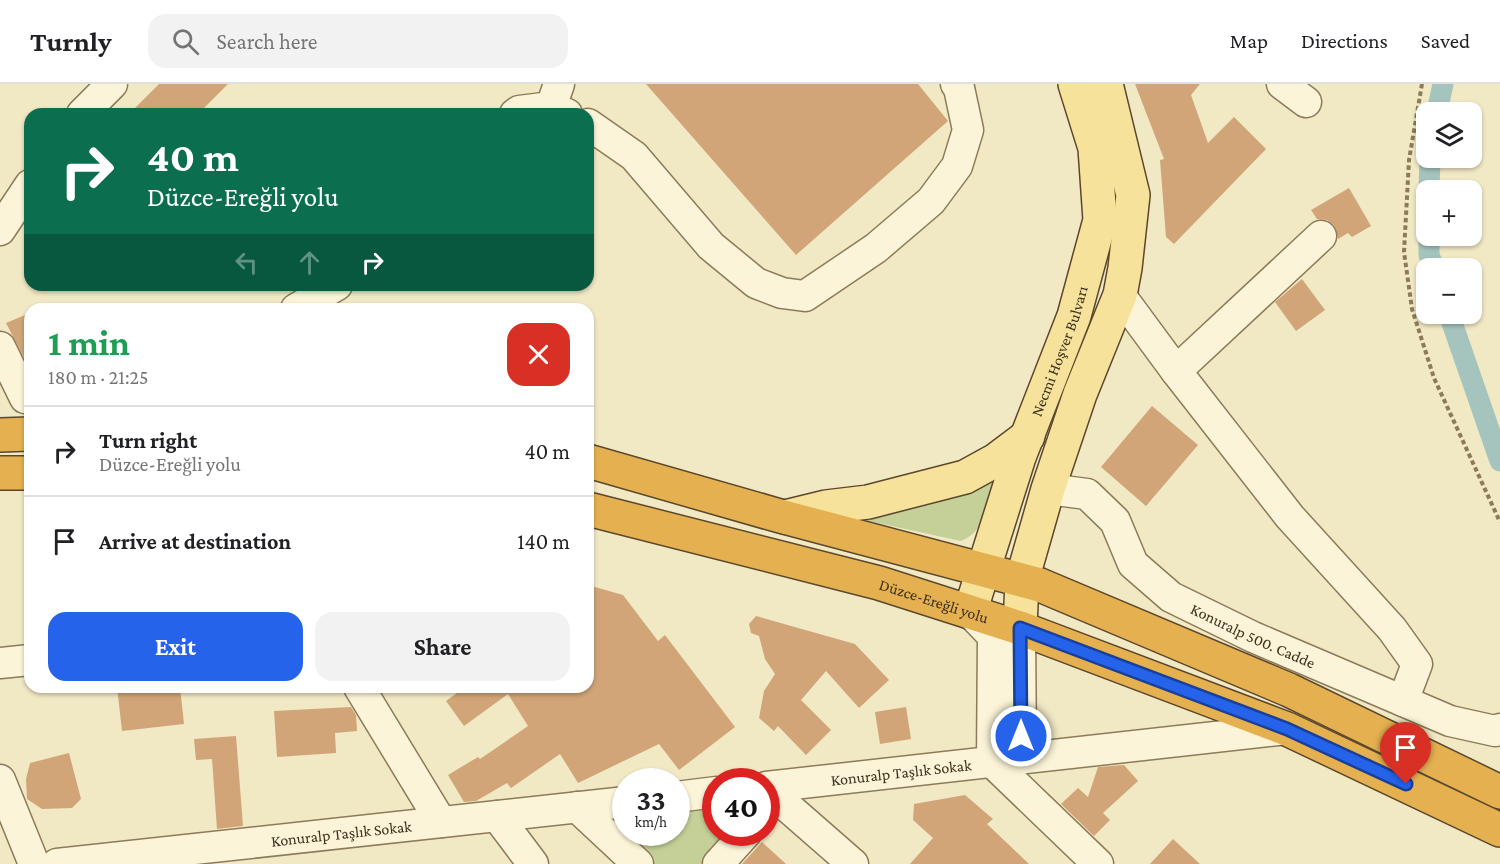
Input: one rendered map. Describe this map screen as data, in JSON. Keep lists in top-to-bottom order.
{
  "streets": {
    "highway": ["Düzce-Ereğli yolu"],
    "main road": ["Necmi Hoşver Bulvarı"],
    "street": ["Konuralp 500. Cadde", "Konuralp Taşlık Sokak"]
  },
  "crossings": [
    ["Necmi Hoşver Bulvarı", "Düzce-Ereğli yolu"],
    ["Düzce-Ereğli yolu", "Konuralp Taşlık Sokak"]
  ],
  "page": {
    "header": "Turnly",
    "search": "Search here",
    "nav": ["Map", "Directions", "Saved"],
    "map_buttons": ["+", "−"],
    "turn": ["40 m", "Düzce-Ereğli yolu"],
    "heading": ["1 min", "180 m · 21:25"],
    "list": [
      {
        "name": "Turn right",
        "note": "Düzce-Ereğli yolu",
        "value": "40 m"
      },
      {
        "name": "Arrive at destination",
        "value": "140 m"
      }
    ],
    "buttons": ["Exit", "Share"],
    "speed": "33 km/h",
    "limit": "40"
  }
}
